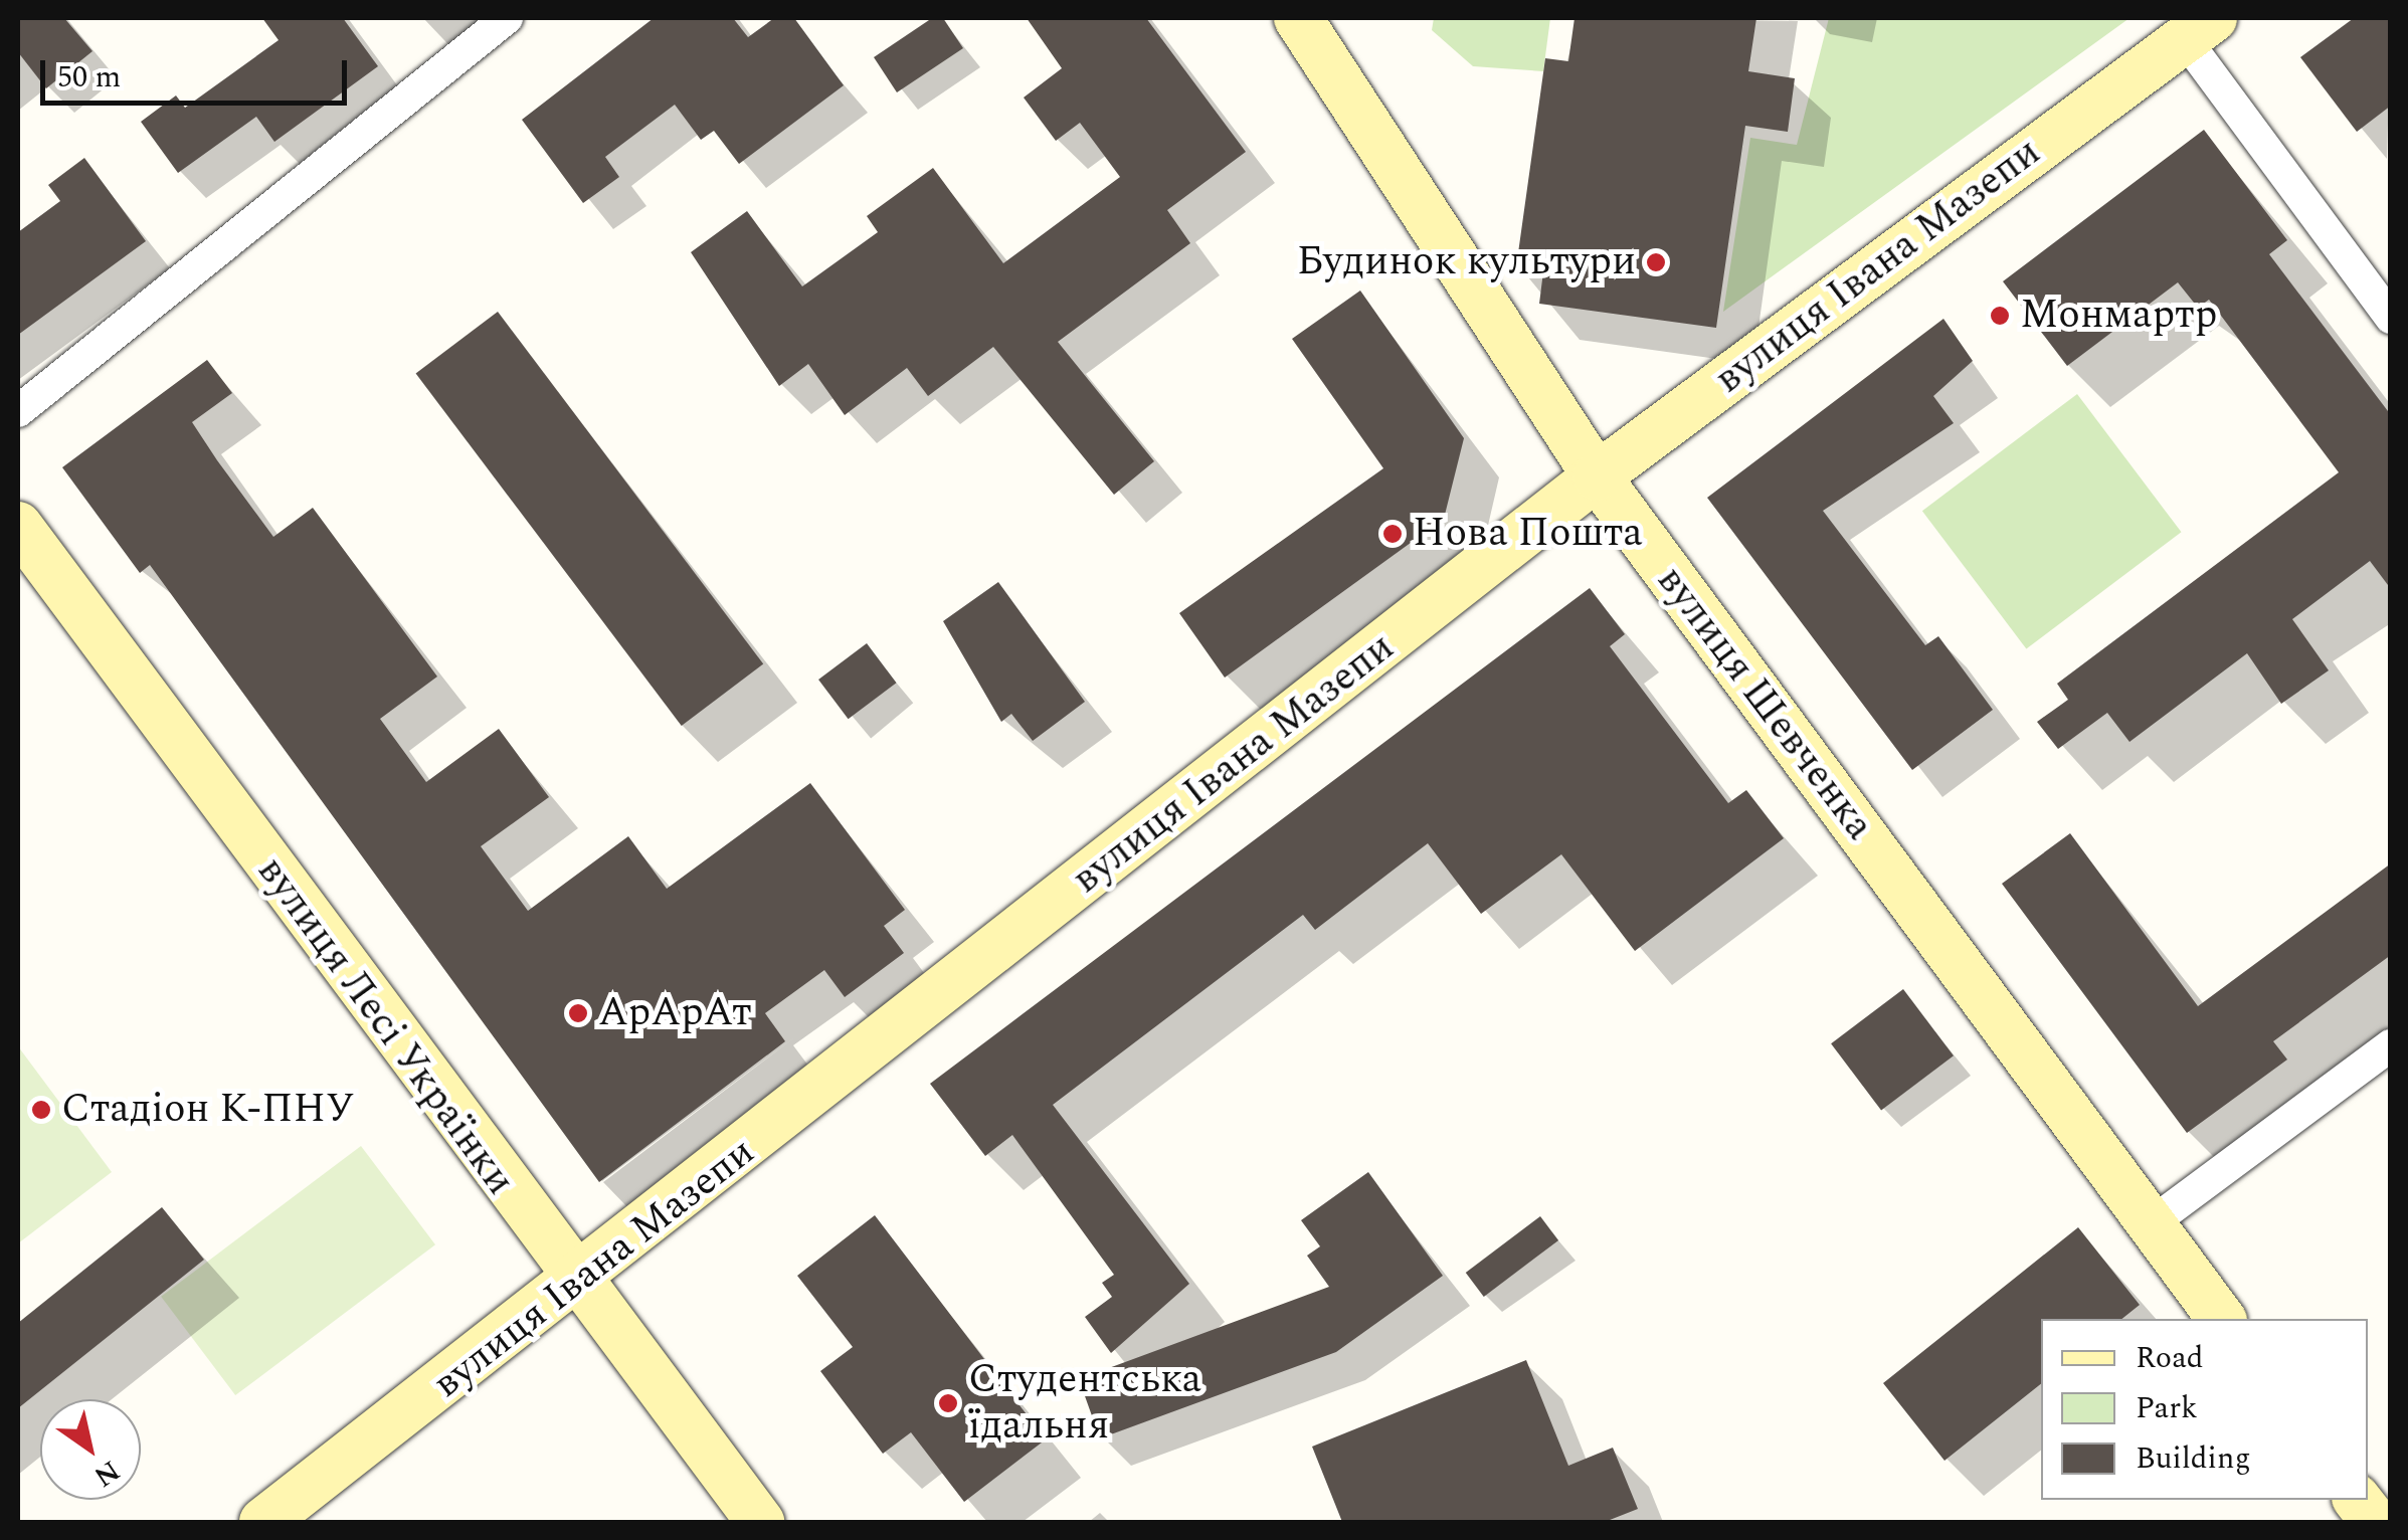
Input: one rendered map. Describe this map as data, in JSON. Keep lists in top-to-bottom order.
{
  "streets": {
    "street": ["вулиця Івана Мазепи", "вулиця Шевченка", "вулиця Лесі Українки"]
  },
  "crossings": [
    ["вулиця Івана Мазепи", "вулиця Шевченка"],
    ["вулиця Івана Мазепи", "вулиця Лесі Українки"]
  ],
  "places": [
    "Будинок культури",
    "Монмартр",
    "Нова Пошта",
    "АрАрАт",
    "Стадіон К-ПНУ",
    "Студентська їдальня"
  ],
  "legend": ["Road", "Park", "Building"],
  "scale_bar": "50 m",
  "north": "bottom right"
}
